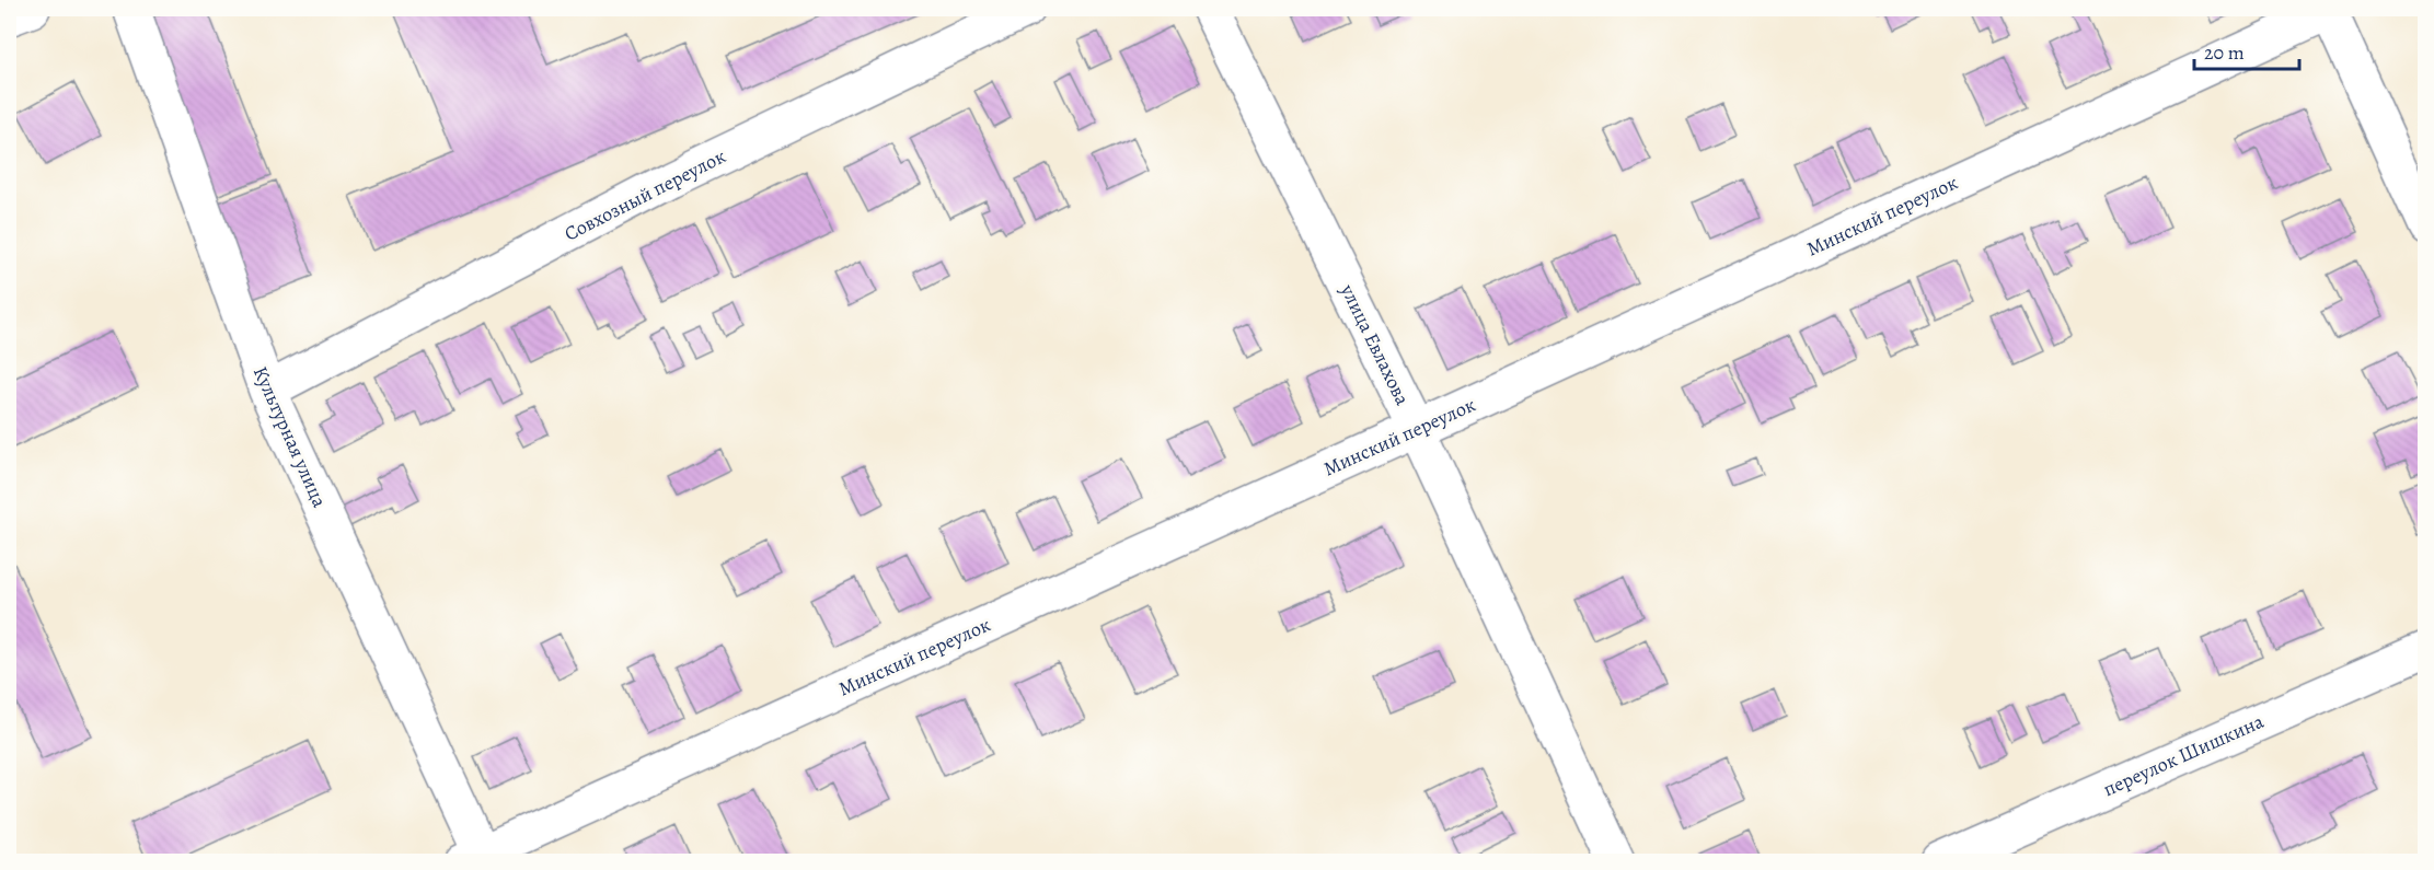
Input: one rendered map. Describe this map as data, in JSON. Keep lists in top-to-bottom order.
{
  "streets": {
    "street": [
      "Совхозный переулок",
      "Минский переулок",
      "улица Евлахова",
      "Культурная улица",
      "переулок Шишкина"
    ]
  },
  "crossings": [
    ["Совхозный переулок", "Культурная улица"],
    ["Минский переулок", "улица Евлахова"],
    ["Минский переулок", "Культурная улица"]
  ],
  "scale_bar": "20 m"
}
